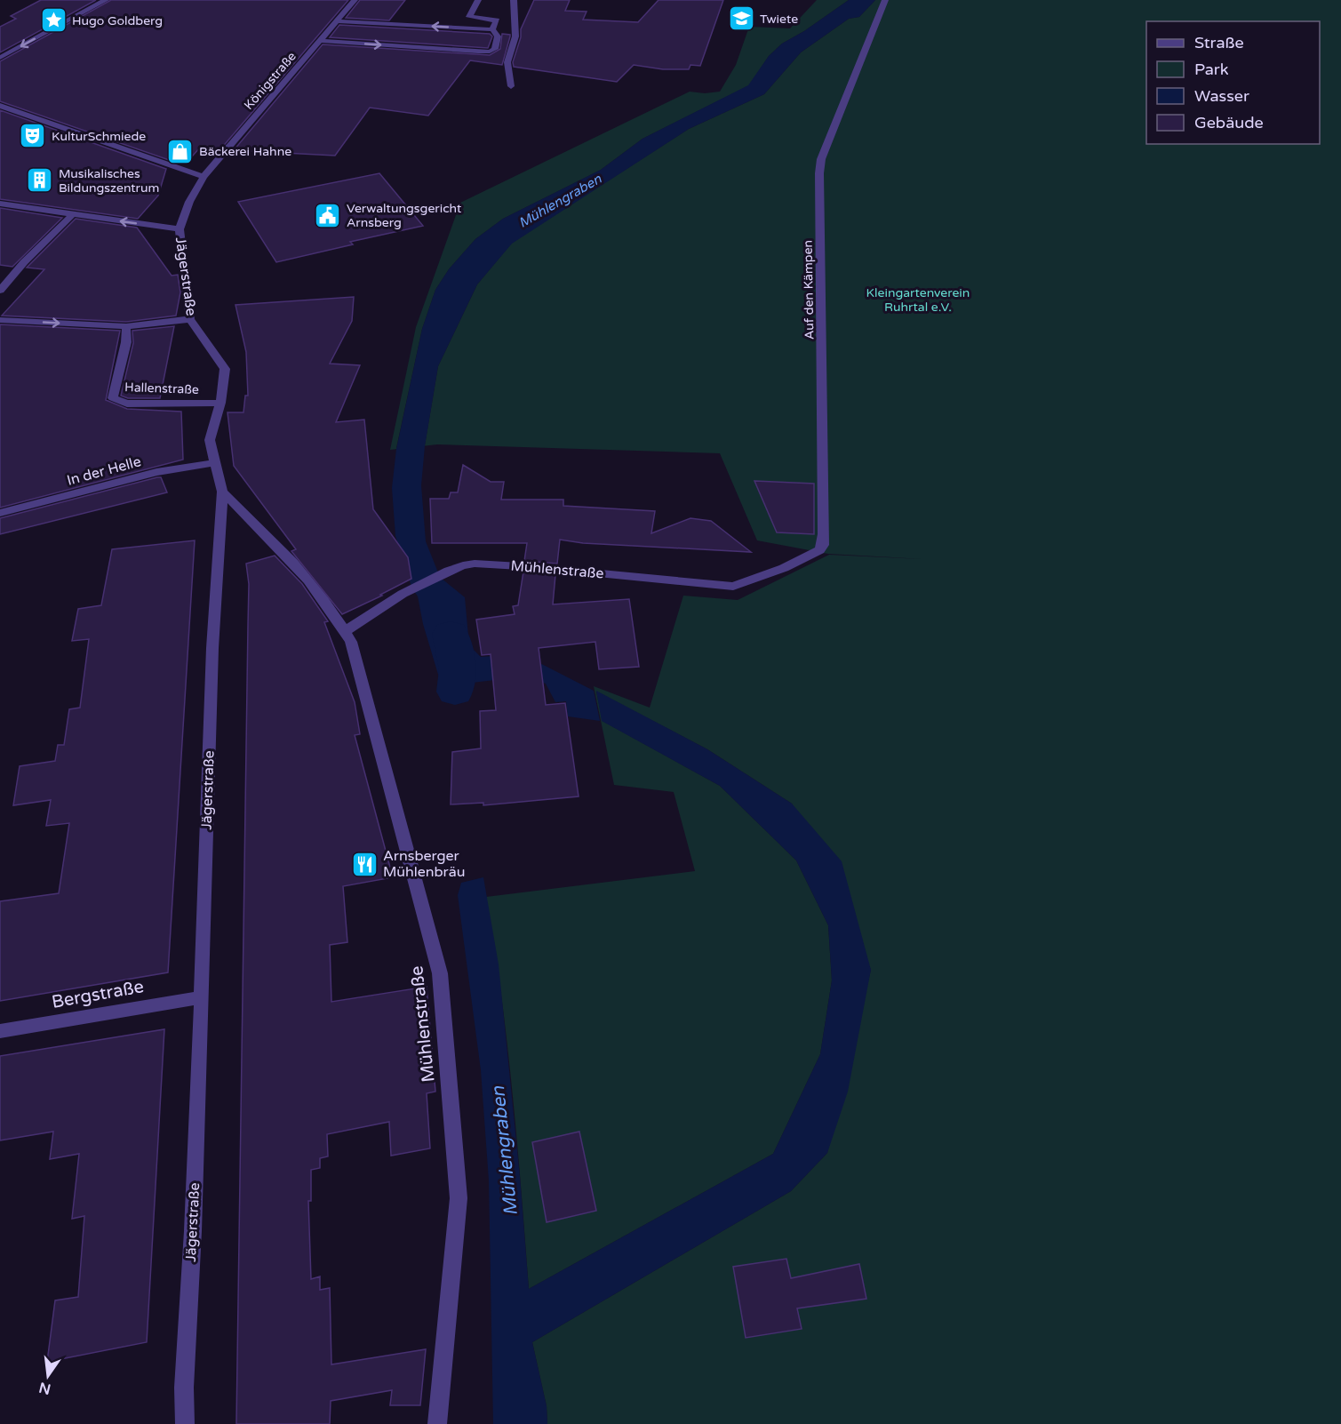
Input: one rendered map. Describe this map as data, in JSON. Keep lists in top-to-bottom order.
{
  "streets": {
    "street": [
      "Königstraße",
      "Jägerstraße",
      "Auf den Kämpen",
      "Hallenstraße",
      "In der Helle",
      "Mühlenstraße",
      "Bergstraße"
    ]
  },
  "crossings": [
    ["Königstraße", "Jägerstraße"],
    ["Jägerstraße", "Hallenstraße"],
    ["Jägerstraße", "In der Helle"],
    ["Jägerstraße", "Mühlenstraße"],
    ["Jägerstraße", "Bergstraße"],
    ["Auf den Kämpen", "Mühlenstraße"]
  ],
  "water": ["Mühlengraben"],
  "parks": ["Kleingartenverein Ruhrtal e.V."],
  "places": {
    "school or university": ["Twiete"],
    "place": ["Hugo Goldberg"],
    "theatre": ["KulturSchmiede"],
    "shop": ["Bäckerei Hahne"],
    "building": ["Musikalisches Bildungszentrum"],
    "public building": ["Verwaltungsgericht Arnsberg"],
    "restaurant": ["Arnsberger Mühlenbräu"]
  },
  "legend": [
    "Straße",
    "Park",
    "Wasser",
    "Gebäude"
  ],
  "north": "bottom"
}
